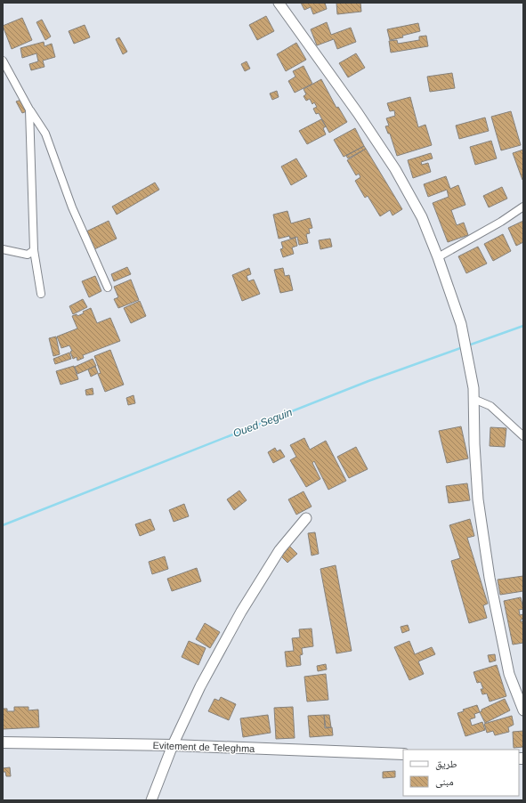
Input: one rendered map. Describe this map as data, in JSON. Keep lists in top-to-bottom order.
{
  "streets": {
    "main road": ["Evitement de Teleghma"]
  },
  "water": ["Oued Seguin"],
  "legend": ["طريق", "مبنى"]
}
